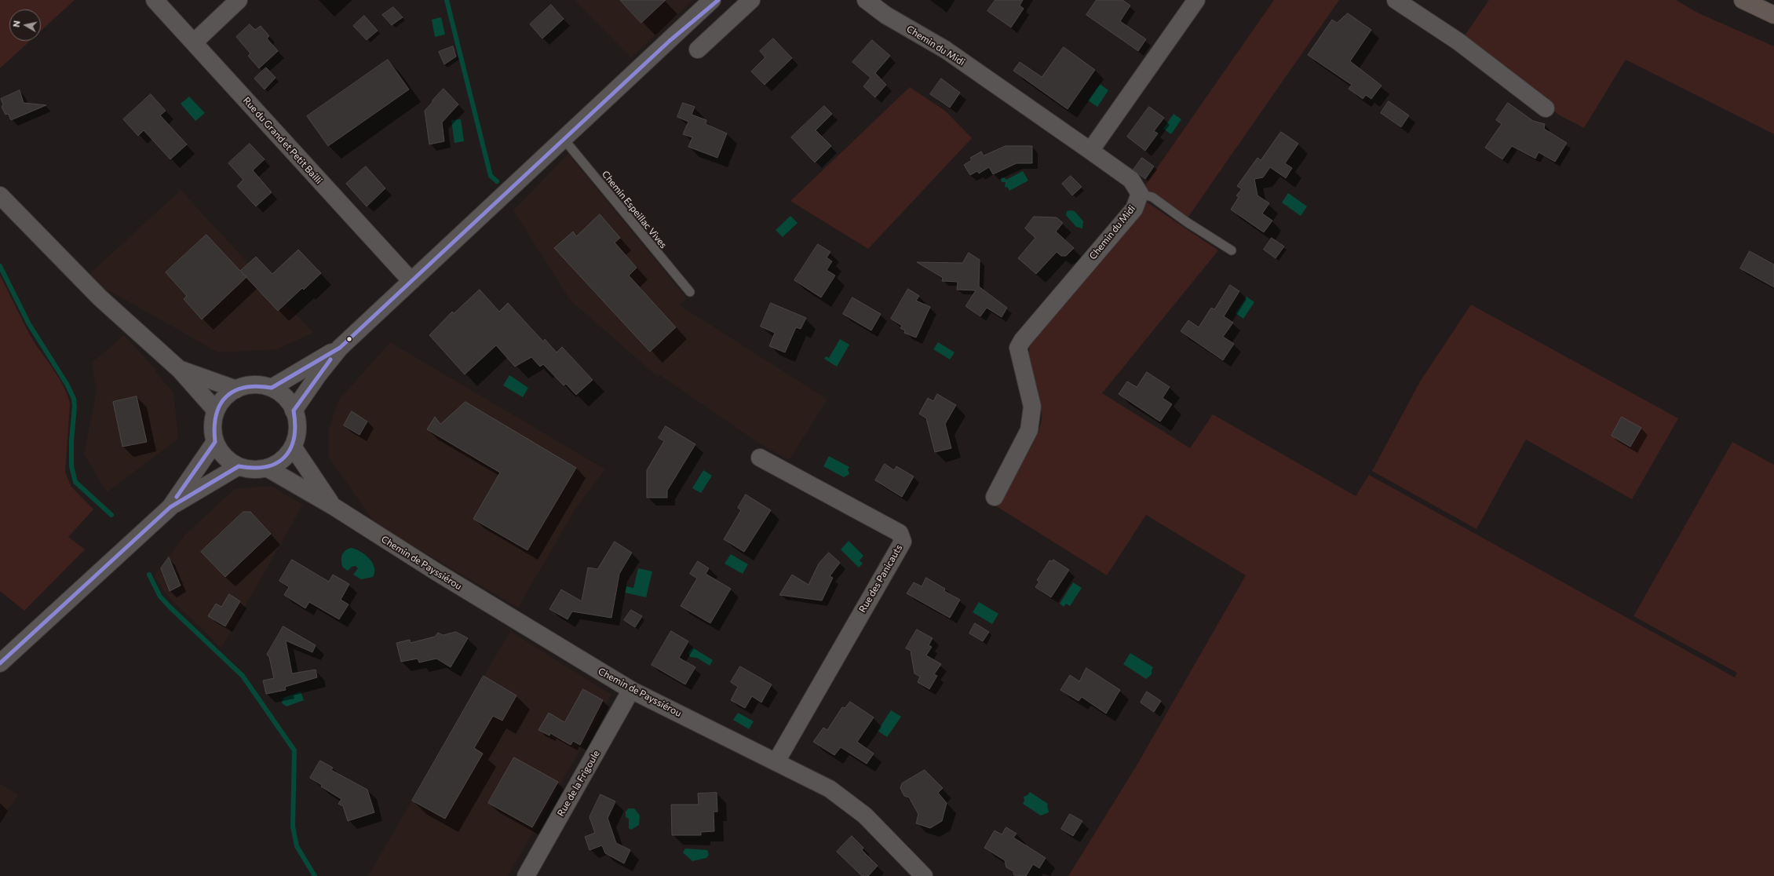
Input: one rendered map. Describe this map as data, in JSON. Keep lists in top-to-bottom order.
{
  "streets": {
    "street": [
      "Chemin du Midi",
      "Rue du Grand et Petit Bailli",
      "Chemin de Payssiérou",
      "Rue des Panicauts",
      "Rue de la Frigoule"
    ],
    "lane": ["Chemin Espeillac Vives"]
  },
  "crossings": [
    ["Chemin de Payssiérou", "Rue des Panicauts"],
    ["Chemin de Payssiérou", "Rue de la Frigoule"]
  ],
  "north": "left"
}
